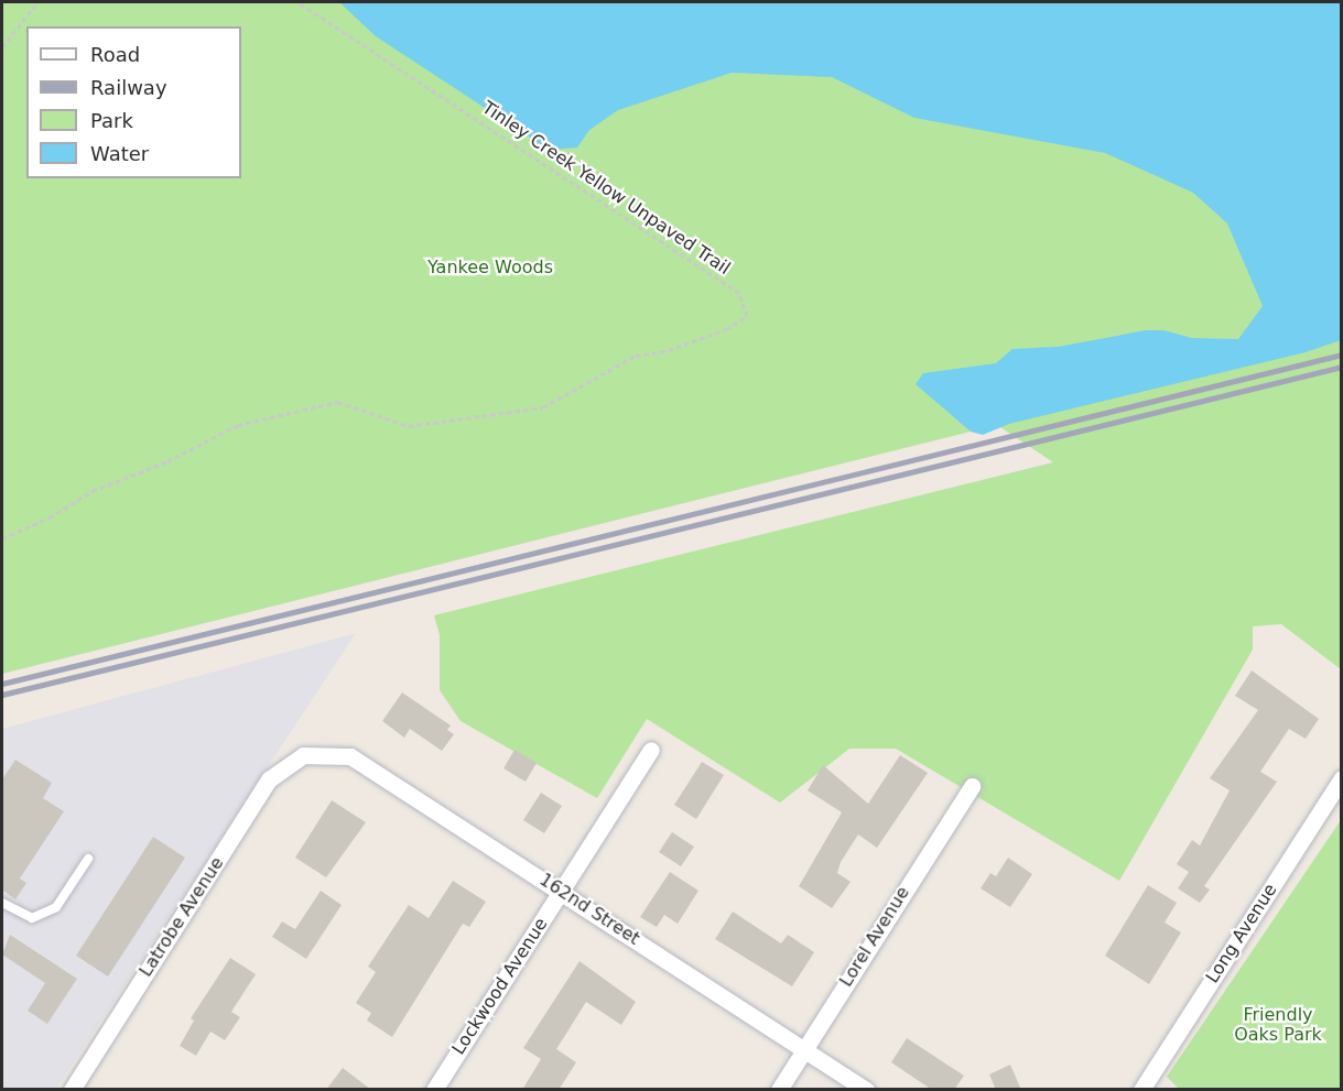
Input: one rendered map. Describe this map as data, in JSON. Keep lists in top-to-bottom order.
{
  "streets": {
    "street": [
      "162nd Street",
      "Latrobe Avenue",
      "Long Avenue",
      "Lorel Avenue",
      "Lockwood Avenue"
    ],
    "path": ["Tinley Creek Yellow Unpaved Trail"]
  },
  "crossings": [
    ["162nd Street", "Latrobe Avenue"],
    ["162nd Street", "Lorel Avenue"],
    ["162nd Street", "Lockwood Avenue"]
  ],
  "parks": ["Yankee Woods", "Friendly Oaks Park"],
  "legend": [
    "Road",
    "Railway",
    "Park",
    "Water"
  ]
}
